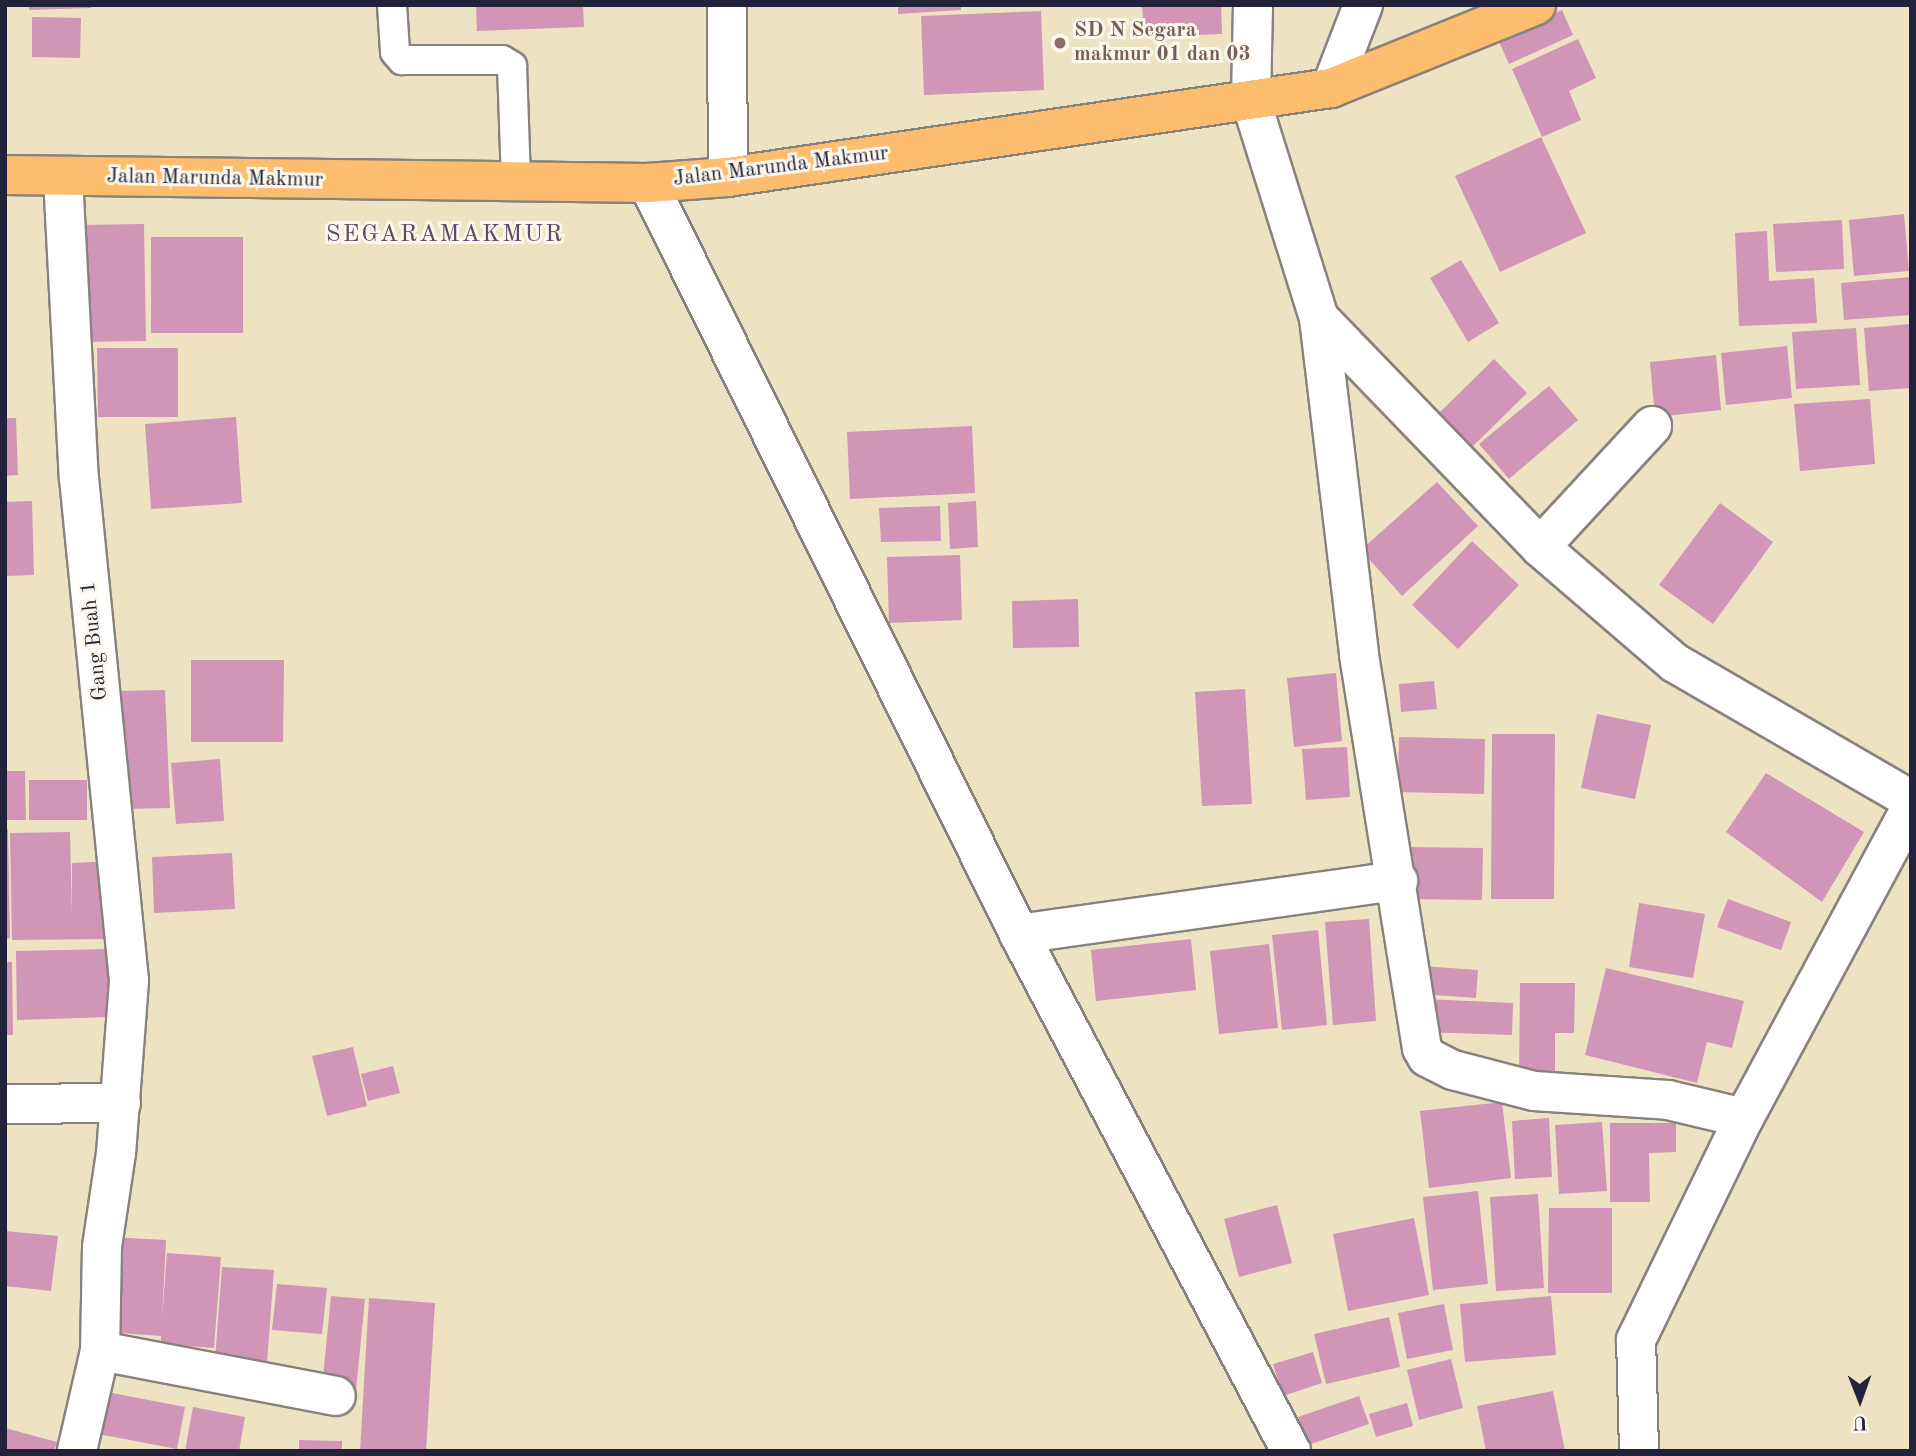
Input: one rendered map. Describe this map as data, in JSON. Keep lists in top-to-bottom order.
{
  "streets": {
    "main road": ["Jalan Marunda Makmur"],
    "street": ["Gang Buah 1"]
  },
  "crossings": [
    ["Jalan Marunda Makmur", "Gang Buah 1"]
  ],
  "districts": ["SEGARAMAKMUR"],
  "places": ["SD N Segara makmur 01 dan 03"],
  "north": "bottom"
}
